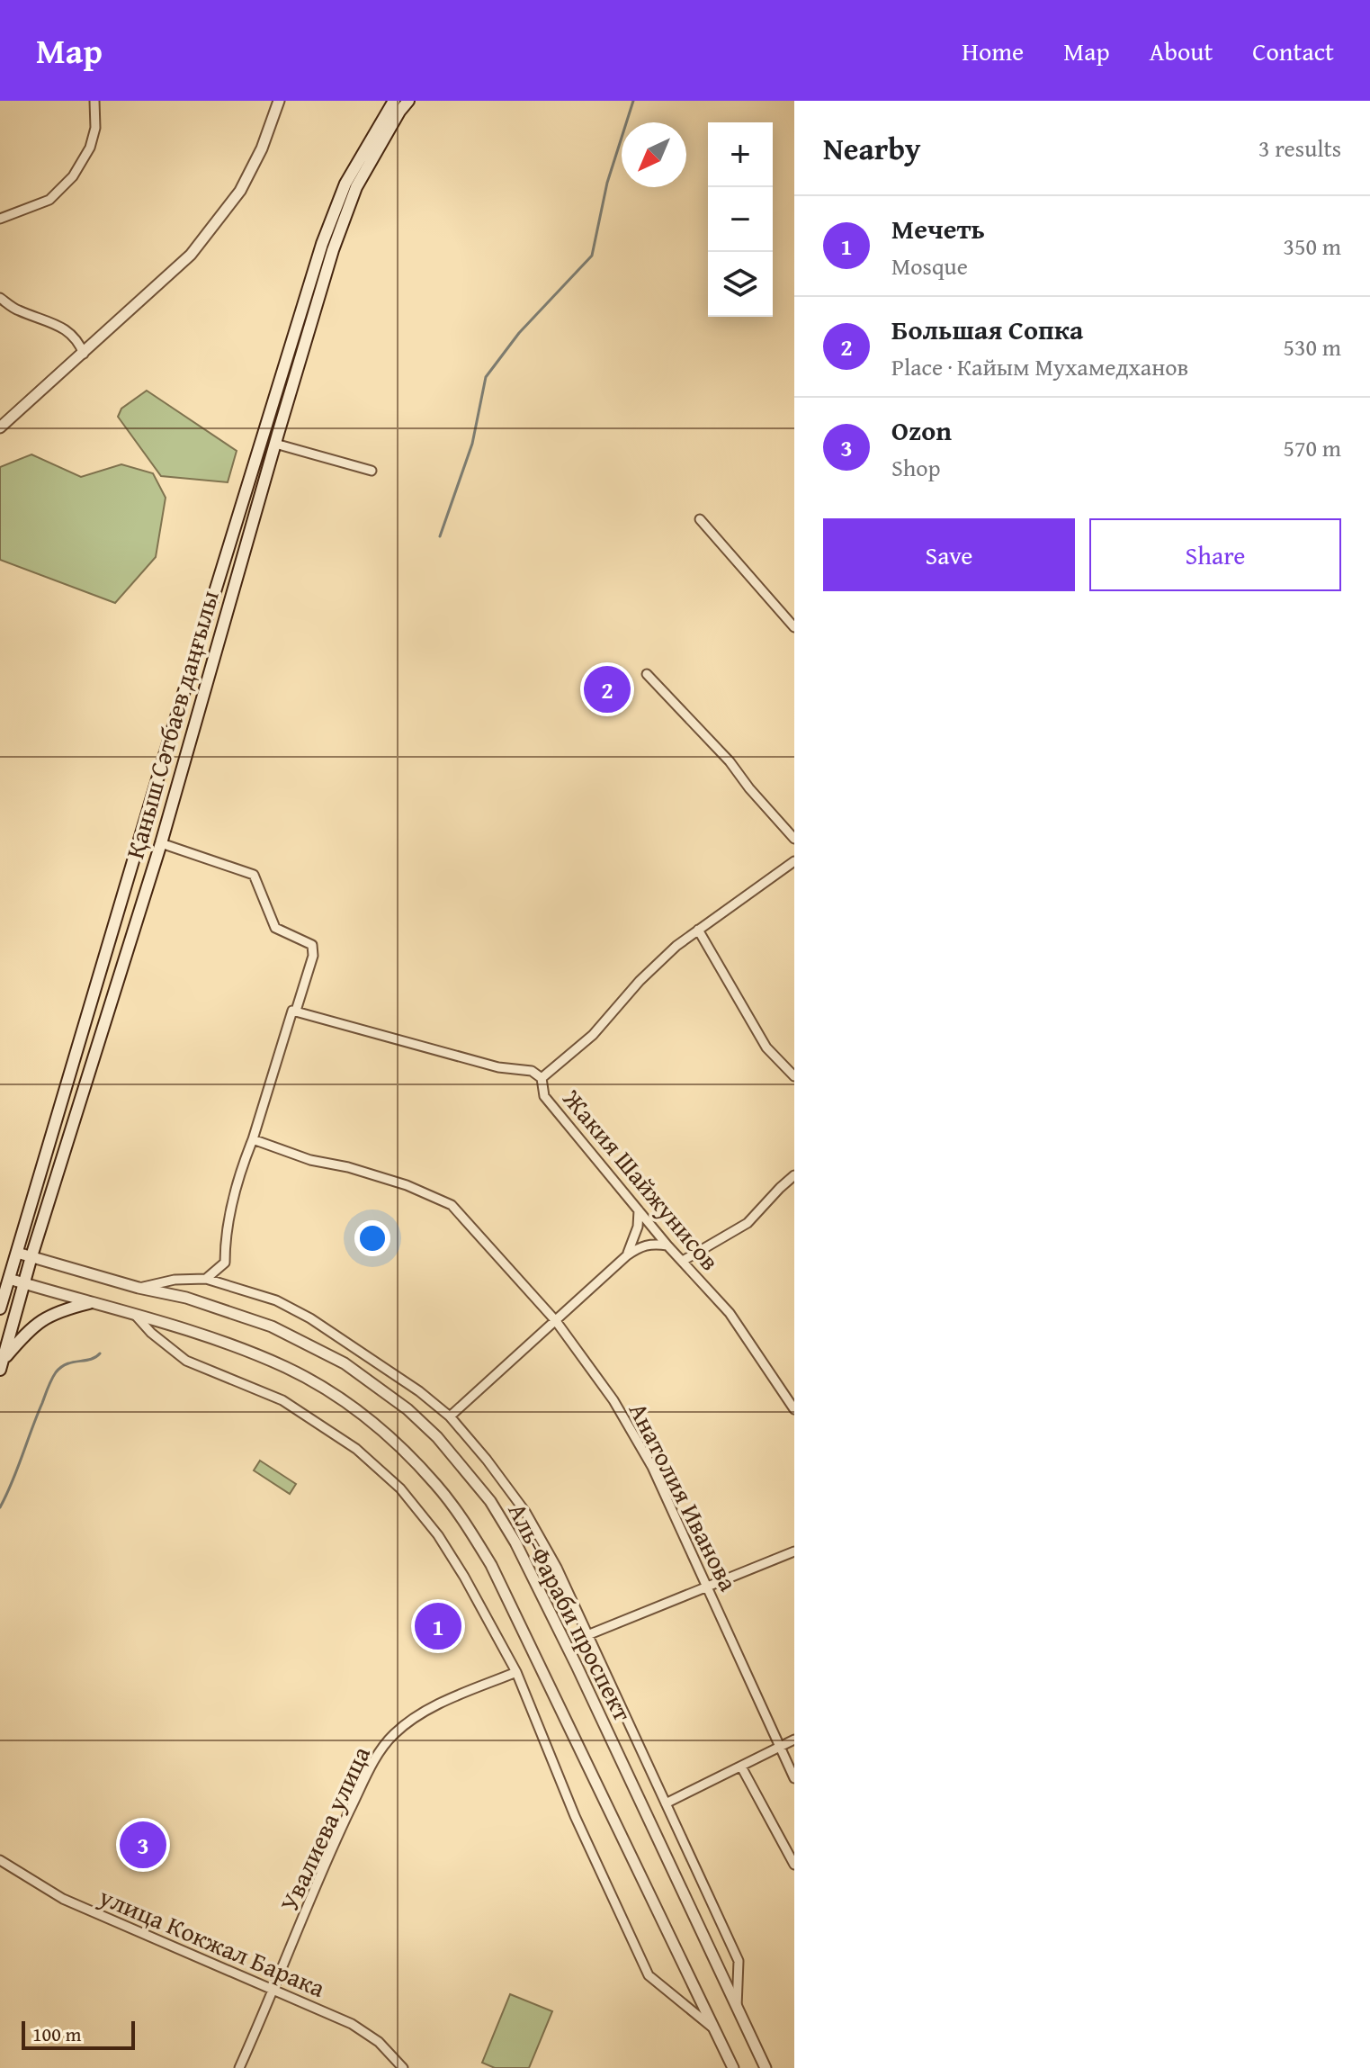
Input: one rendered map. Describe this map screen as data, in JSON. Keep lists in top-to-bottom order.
{
  "streets": {
    "main road": ["Қаныш Сәтбаев даңғылы"],
    "street": [
      "Жакия Шайжунисов",
      "Анатолия Иванова",
      "Аль-Фараби проспект",
      "Увалиева улица",
      "улица Кокжал Барака"
    ]
  },
  "crossings": [
    ["Қаныш Сәтбаев даңғылы", "Аль-Фараби проспект"],
    ["Увалиева улица", "улица Кокжал Барака"]
  ],
  "scale_bar": "100 m",
  "north": "bottom left",
  "page": {
    "header": "Map",
    "nav": [
      "Home",
      "Map",
      "About",
      "Contact"
    ],
    "heading": ["Nearby", "3 results"],
    "map_buttons": ["+", "−"],
    "list": [
      {
        "mark": "1",
        "name": "Мечеть",
        "note": "Mosque",
        "value": "350 m"
      },
      {
        "mark": "2",
        "name": "Большая Сопка",
        "note": "Place · Кайым Мухамедханов",
        "value": "530 m"
      },
      {
        "mark": "3",
        "name": "Ozon",
        "note": "Shop",
        "value": "570 m"
      }
    ],
    "buttons": ["Save", "Share"],
    "pins": ["2", "1", "3"],
    "scale": "100 m"
  }
}
